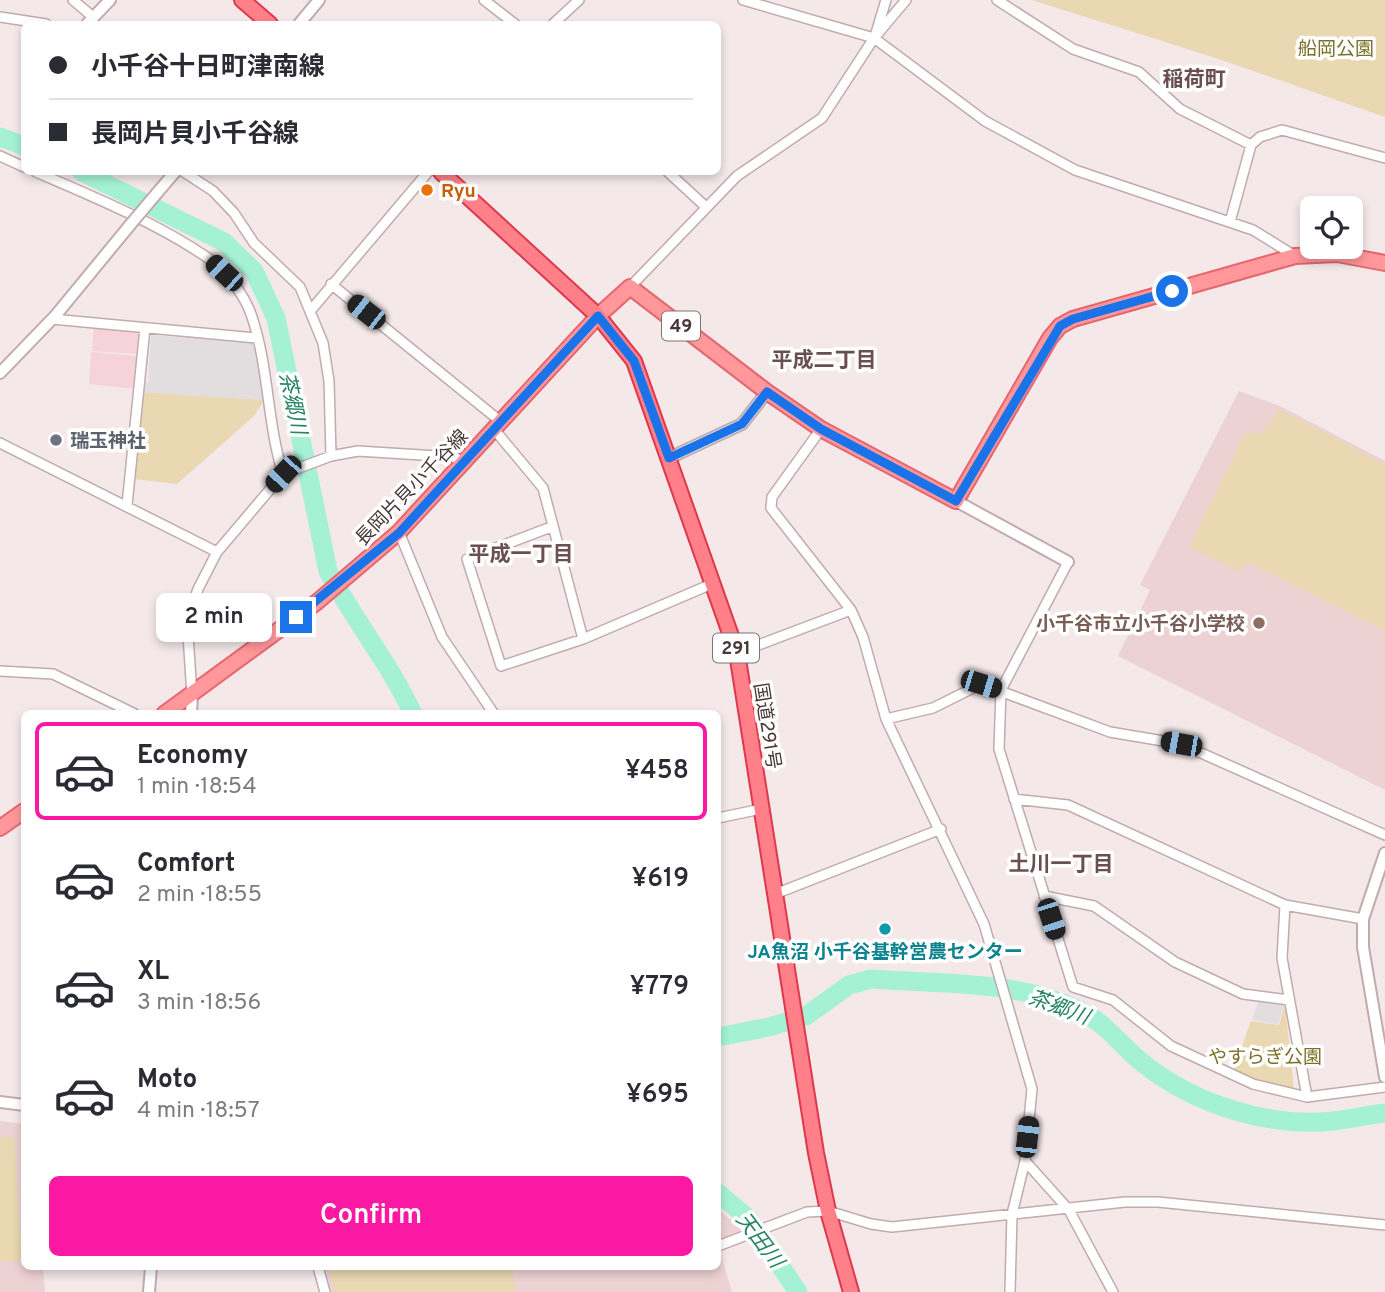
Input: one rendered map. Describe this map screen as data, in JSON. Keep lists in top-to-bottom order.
{
  "streets": {
    "highway": ["291", "国道291号"],
    "main road": ["49", "長岡片貝小千谷線"]
  },
  "crossings": [
    ["49", "長岡片貝小千谷線"],
    ["長岡片貝小千谷線", "国道291号"]
  ],
  "districts": [
    "稲荷町",
    "平成二丁目",
    "平成一丁目",
    "土川一丁目"
  ],
  "water": ["茶郷川", "天田川"],
  "parks": ["船岡公園", "やすらぎ公園"],
  "places": [
    "Ryu",
    "瑞玉神社",
    "小千谷市立小千谷小学校",
    "JA魚沼 小千谷基幹営農センター"
  ],
  "page": {
    "banner": ["小千谷十日町津南線", "長岡片貝小千谷線"],
    "bubble": "2 min",
    "list": [
      {
        "name": "Economy",
        "note": "1 min · 18:54",
        "value": "¥458"
      },
      {
        "name": "Comfort",
        "note": "2 min · 18:55",
        "value": "¥619"
      },
      {
        "name": "XL",
        "note": "3 min · 18:56",
        "value": "¥779"
      },
      {
        "name": "Moto",
        "note": "4 min · 18:57",
        "value": "¥695"
      }
    ],
    "buttons": "Confirm"
  }
}
